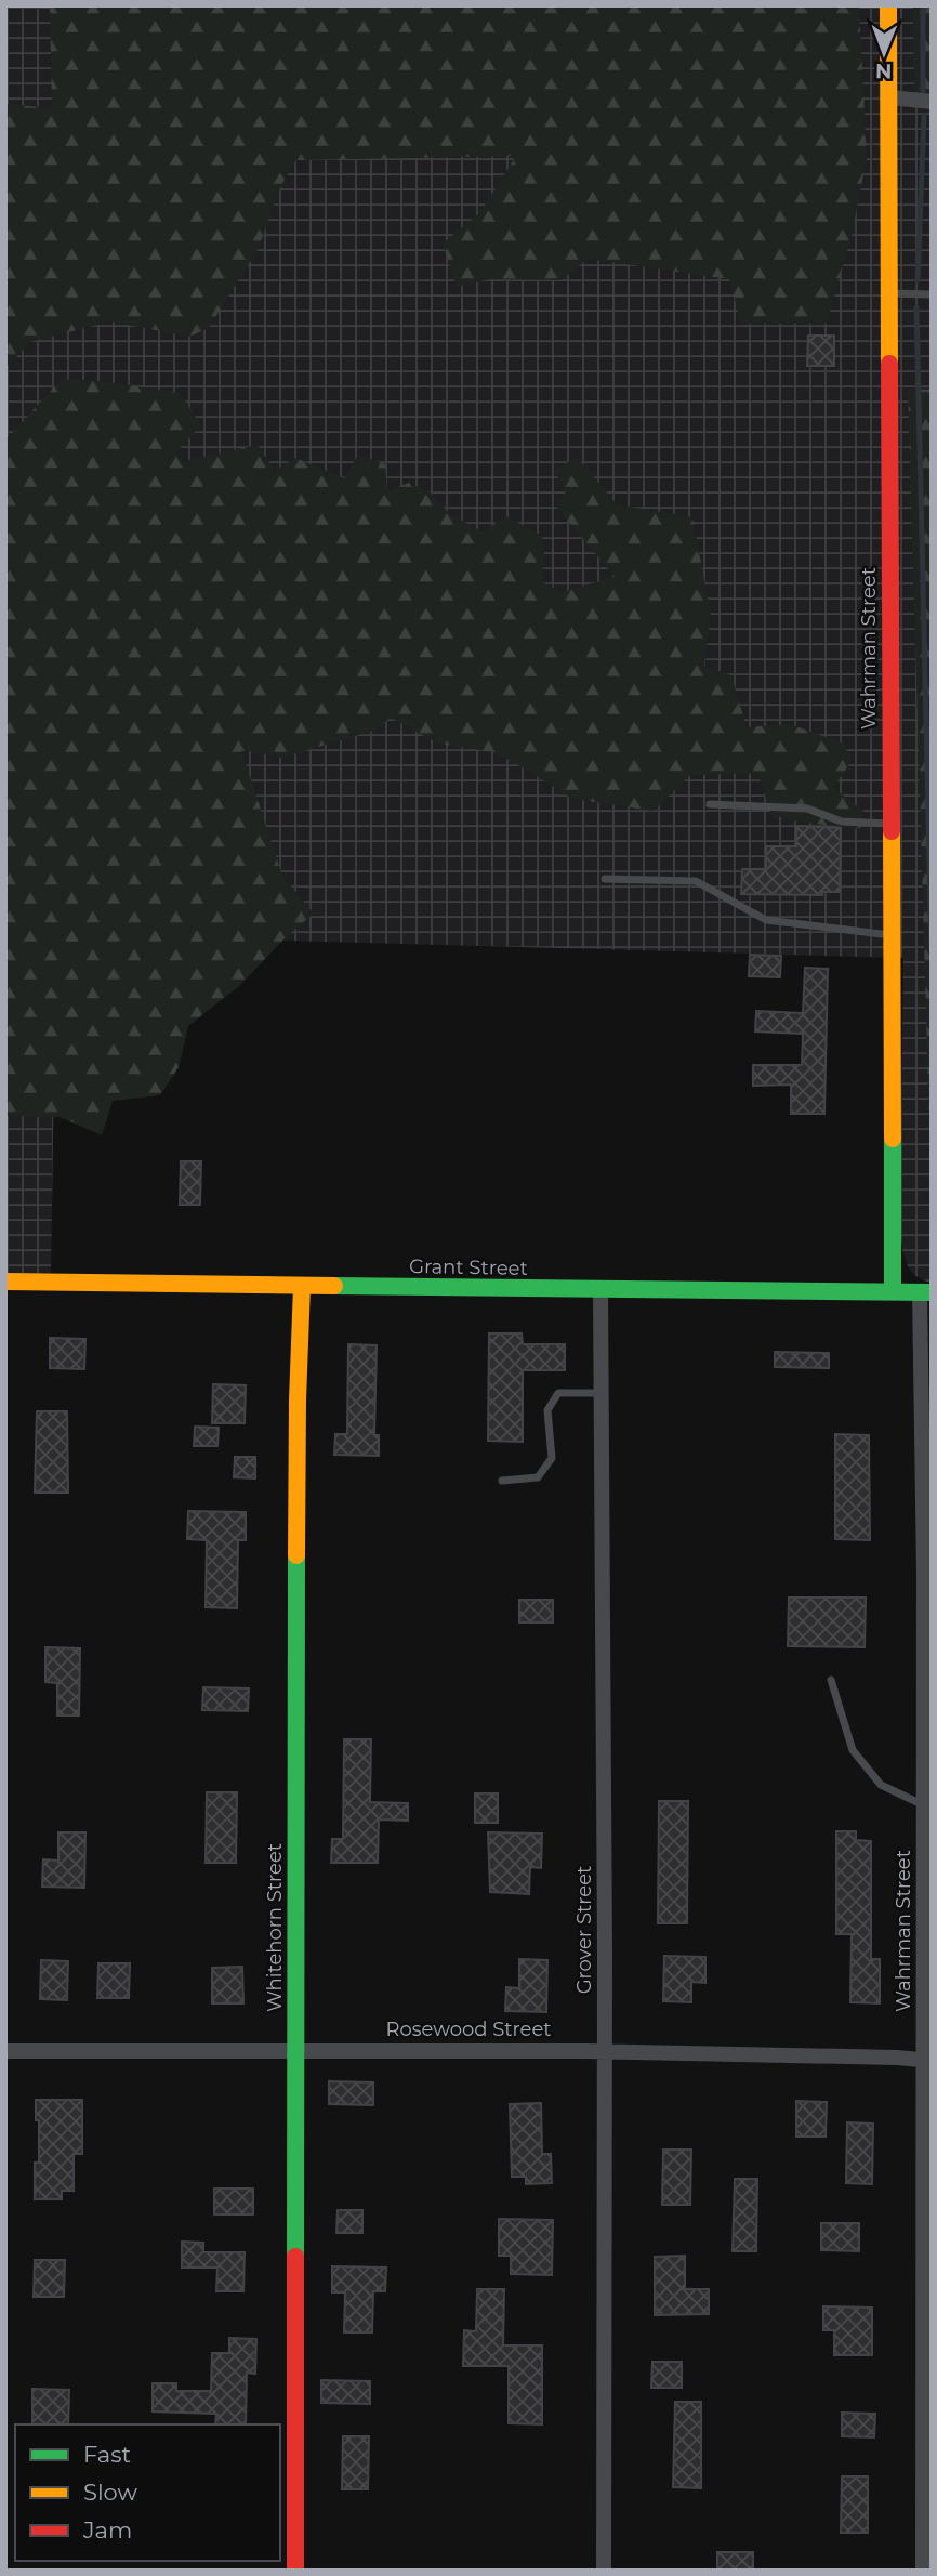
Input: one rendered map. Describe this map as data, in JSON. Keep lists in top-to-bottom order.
{
  "streets": {
    "street": [
      "Wahrman Street",
      "Grant Street",
      "Whitehorn Street",
      "Grover Street",
      "Rosewood Street"
    ]
  },
  "crossings": [
    ["Wahrman Street", "Grant Street"],
    ["Wahrman Street", "Rosewood Street"],
    ["Grant Street", "Whitehorn Street"],
    ["Grant Street", "Grover Street"],
    ["Whitehorn Street", "Rosewood Street"],
    ["Grover Street", "Rosewood Street"]
  ],
  "legend": ["Fast", "Slow", "Jam"],
  "north": "bottom"
}
